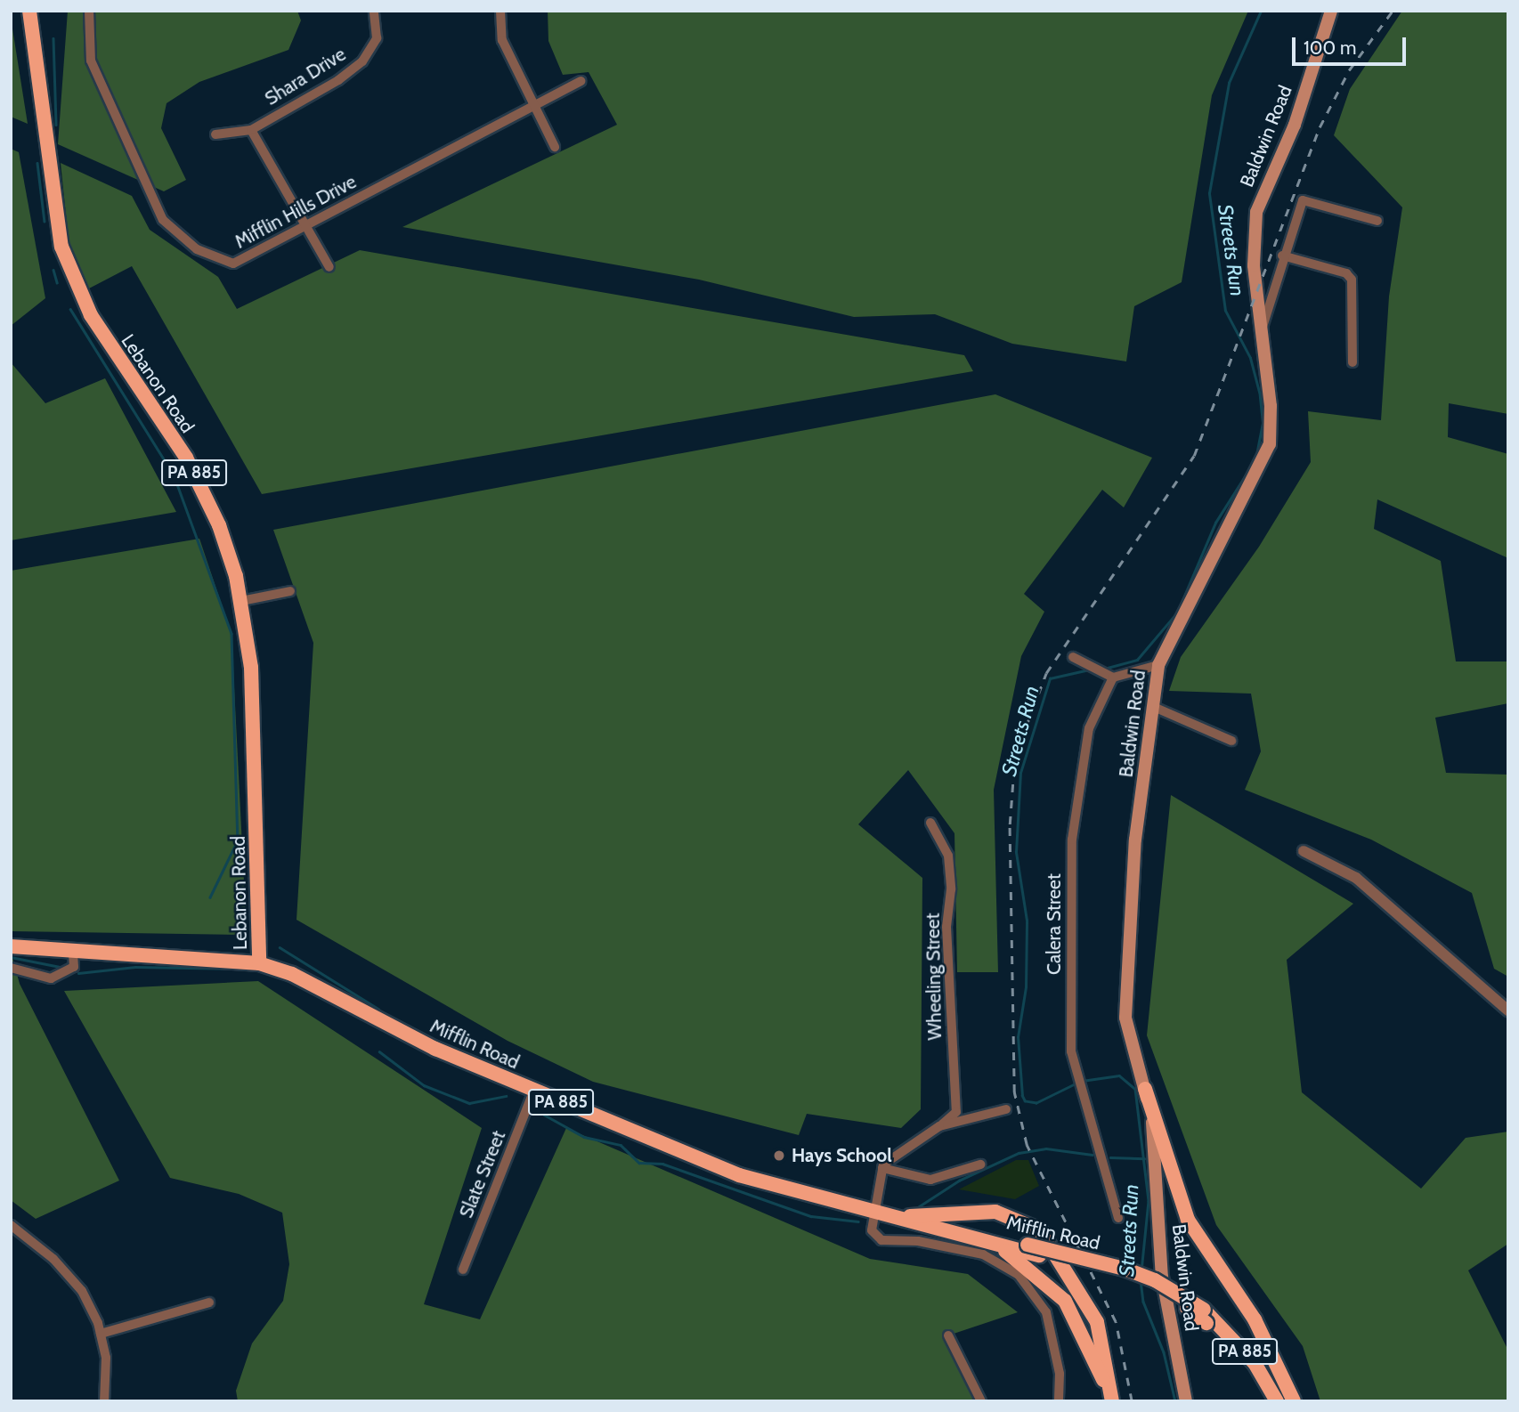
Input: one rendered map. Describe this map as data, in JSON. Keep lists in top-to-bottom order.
{
  "streets": {
    "main road": [
      "Baldwin Road",
      "Lebanon Road",
      "PA 885",
      "Mifflin Road"
    ],
    "street": [
      "Shara Drive",
      "Mifflin Hills Drive",
      "Calera Street",
      "Wheeling Street",
      "Slate Street"
    ]
  },
  "crossings": [
    ["Lebanon Road", "Mifflin Road"],
    ["Mifflin Road", "Slate Street"]
  ],
  "water": ["Streets Run"],
  "places": ["Hays School"],
  "scale_bar": "100 m"
}
